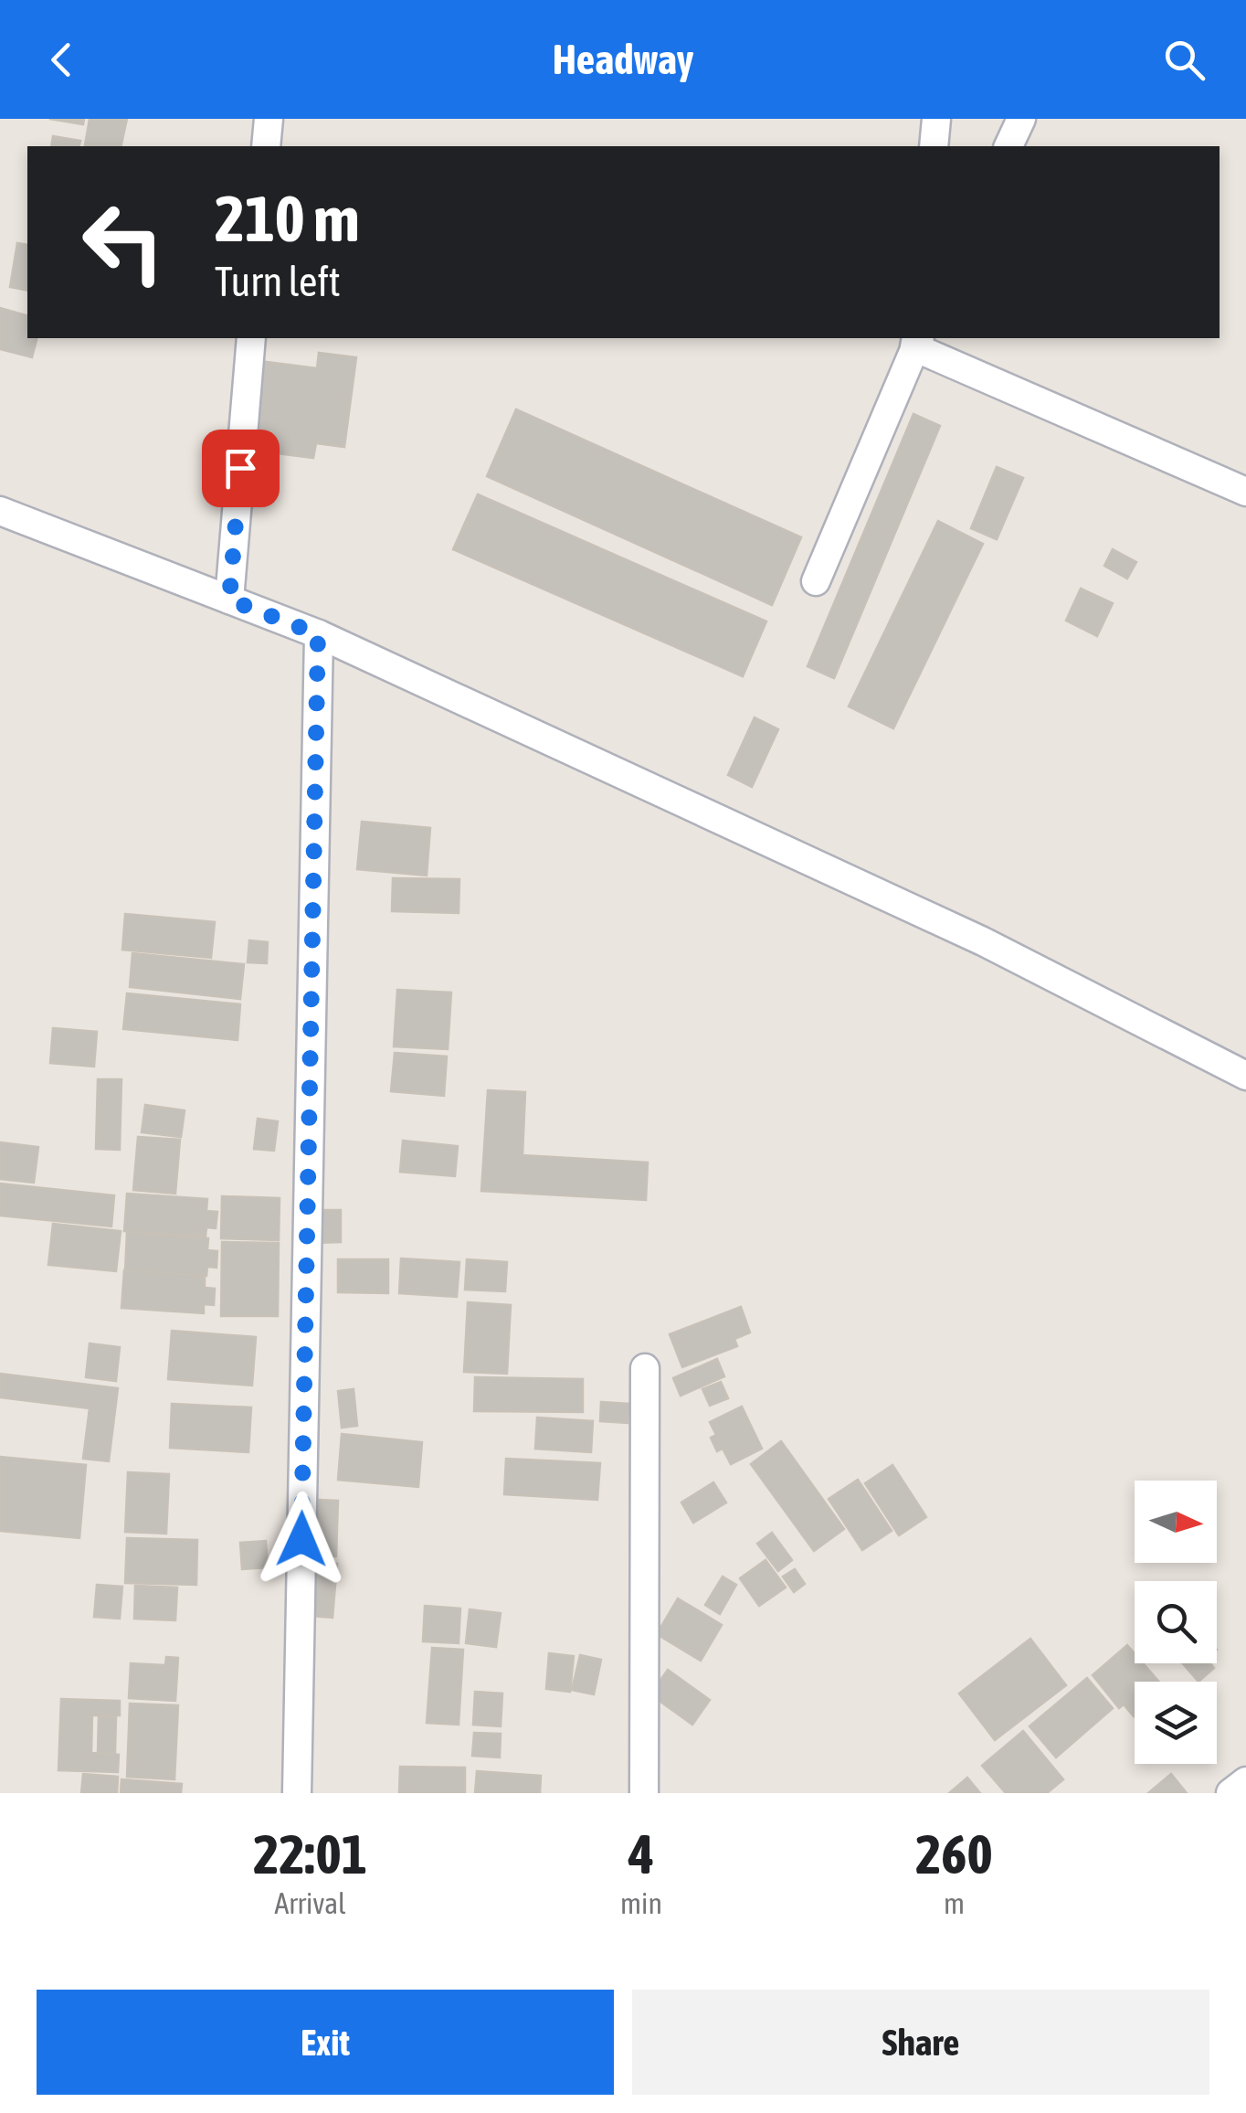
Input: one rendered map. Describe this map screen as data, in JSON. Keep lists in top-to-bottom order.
{
  "north": "right",
  "page": {
    "header": "Headway",
    "turn": ["210 m", "Turn left"],
    "eta": [
      "22:01",
      "Arrival",
      "4",
      "min",
      "260",
      "m"
    ],
    "buttons": ["Exit", "Share"]
  }
}
